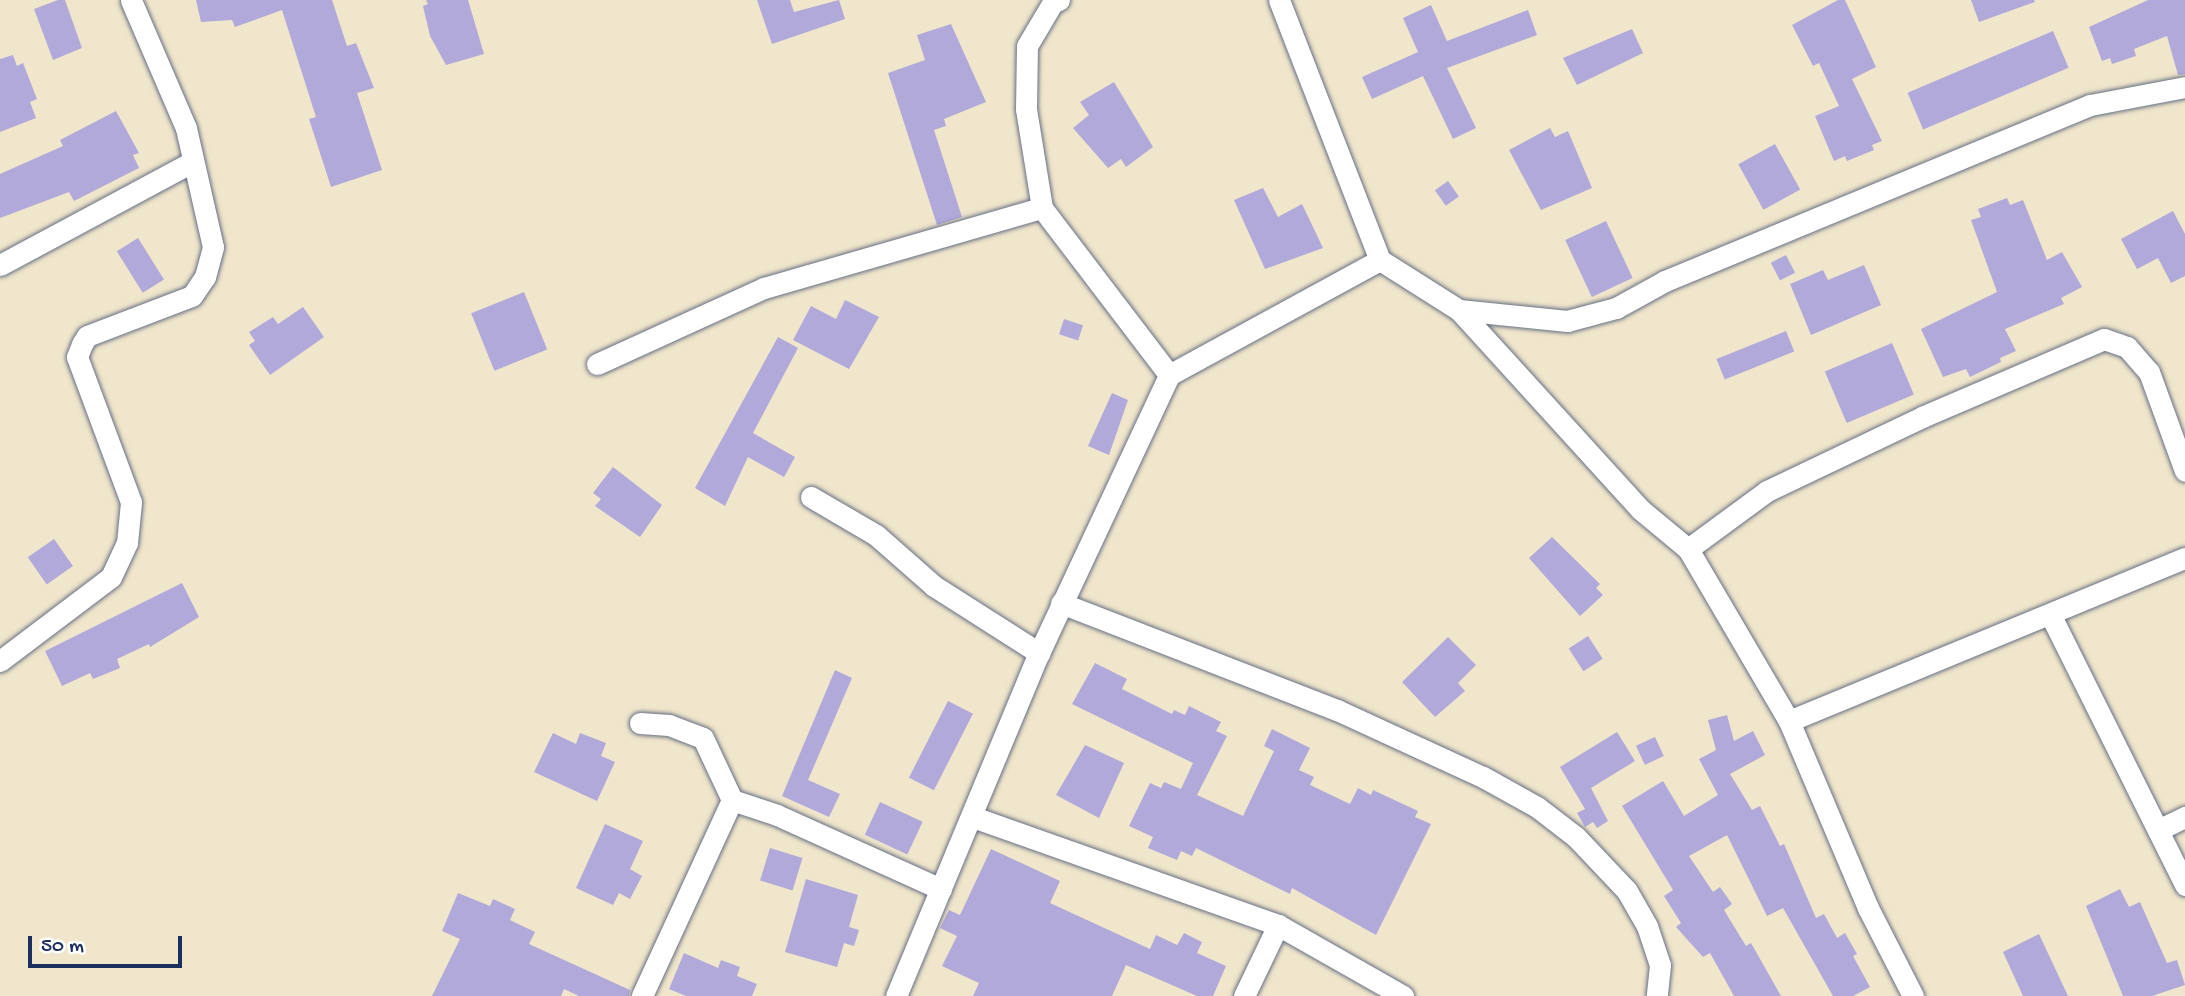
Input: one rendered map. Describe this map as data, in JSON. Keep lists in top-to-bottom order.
{
  "scale_bar": "50 m"
}
